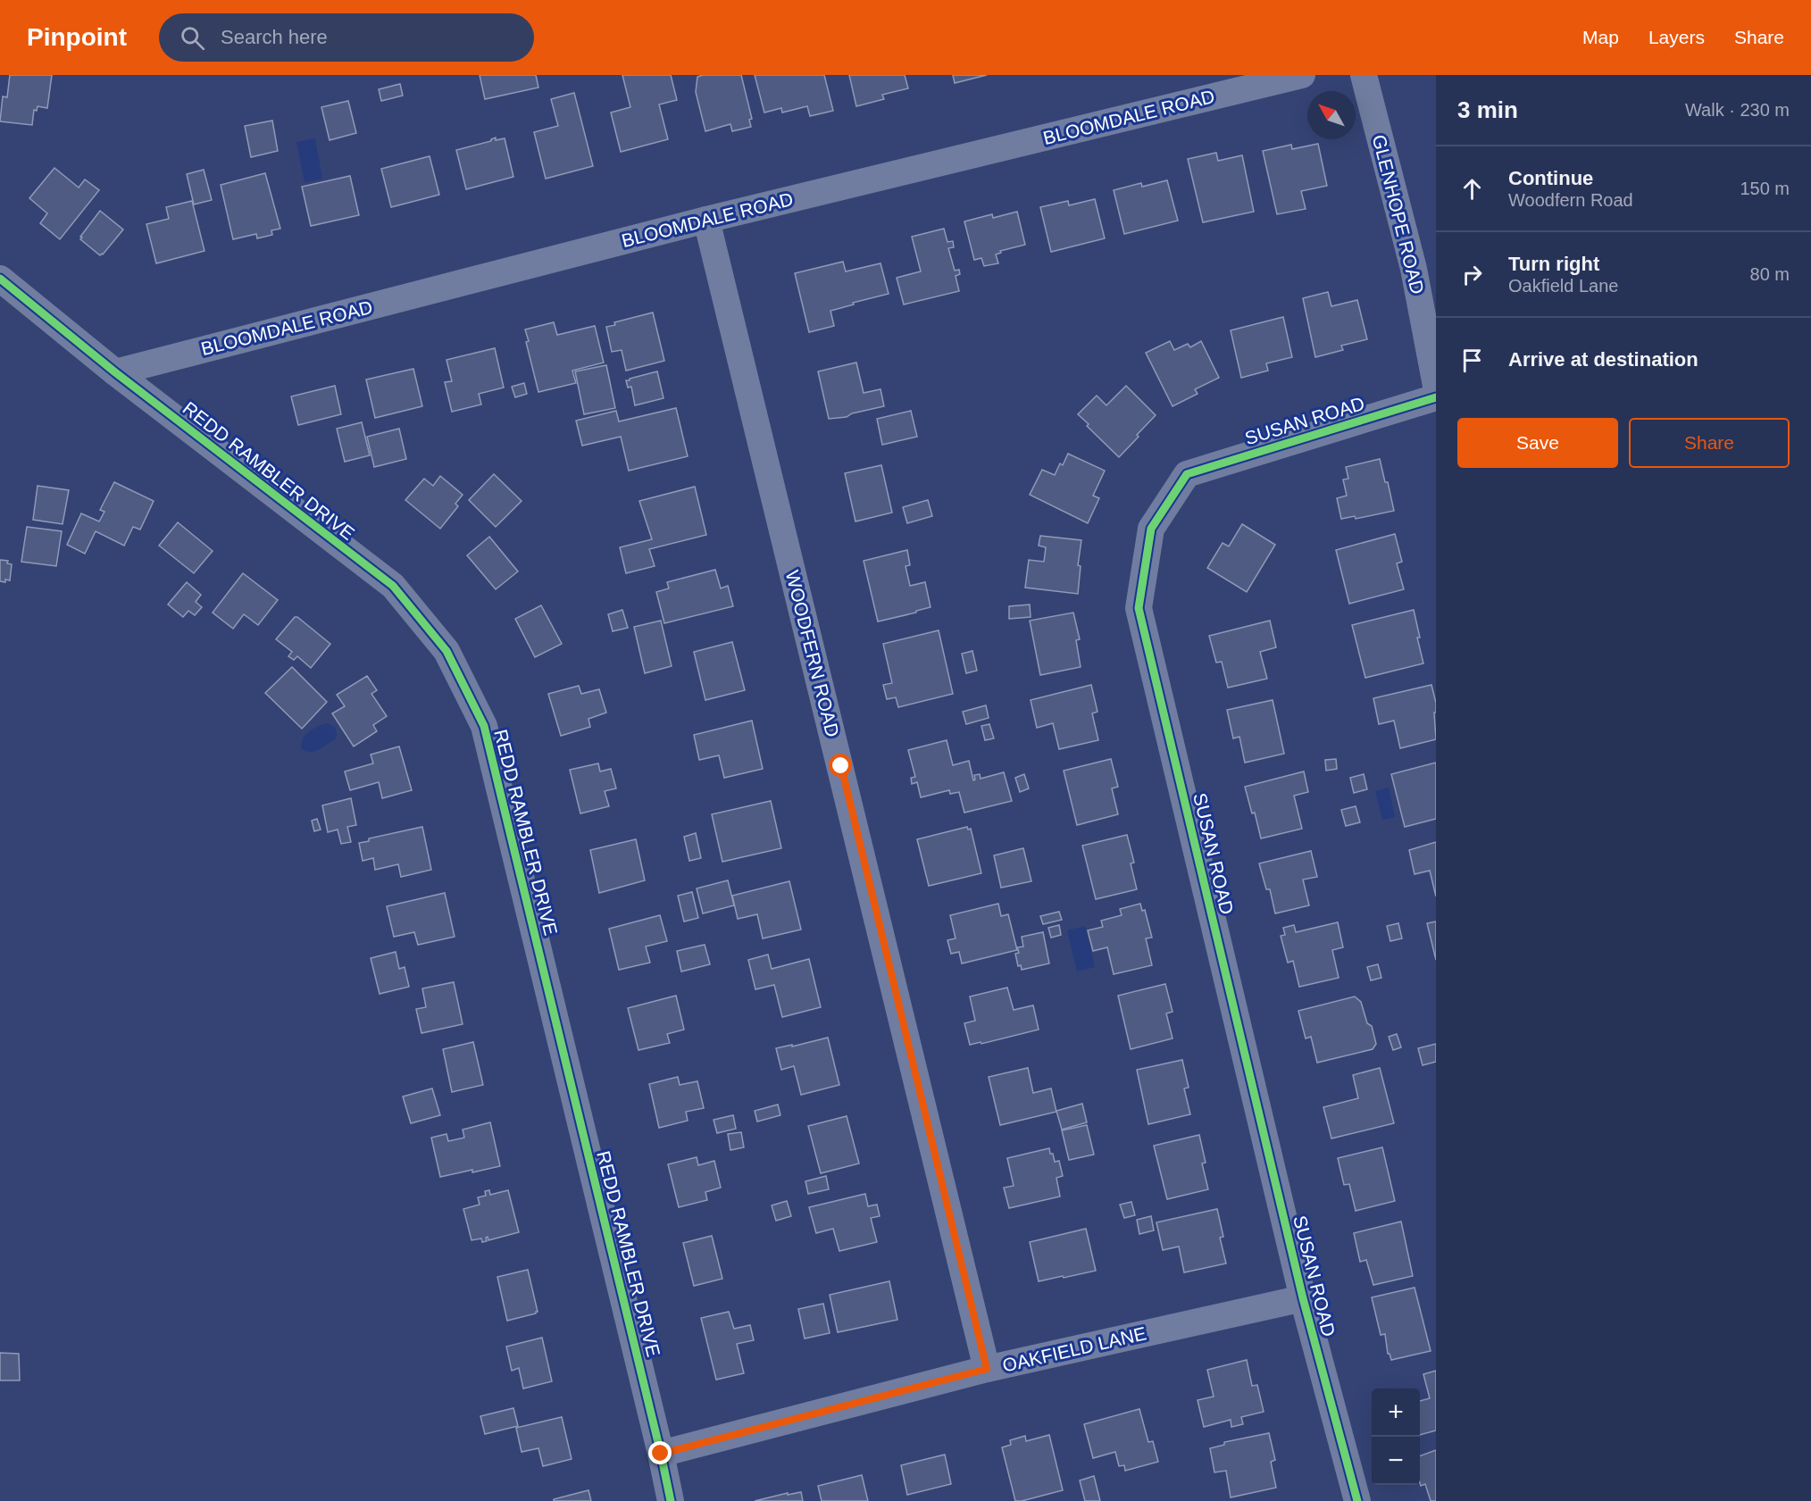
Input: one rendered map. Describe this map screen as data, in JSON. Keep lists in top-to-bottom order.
{
  "streets": {
    "street": [
      "BLOOMDALE ROAD",
      "GLENHOPE ROAD",
      "SUSAN ROAD",
      "REDD RAMBLER DRIVE",
      "WOODFERN ROAD",
      "OAKFIELD LANE"
    ]
  },
  "crossings": [
    ["BLOOMDALE ROAD", "REDD RAMBLER DRIVE"],
    ["BLOOMDALE ROAD", "WOODFERN ROAD"],
    ["SUSAN ROAD", "OAKFIELD LANE"],
    ["REDD RAMBLER DRIVE", "OAKFIELD LANE"],
    ["WOODFERN ROAD", "OAKFIELD LANE"]
  ],
  "north": "top left",
  "page": {
    "header": "Pinpoint",
    "search": "Search here",
    "nav": ["Map", "Layers", "Share"],
    "heading": ["3 min", "Walk · 230 m"],
    "list": [
      ["Continue", "Woodfern Road", "150 m"],
      ["Turn right", "Oakfield Lane", "80 m"],
      "Arrive at destination"
    ],
    "buttons": ["Save", "Share"],
    "map_buttons": ["+", "−"]
  }
}
